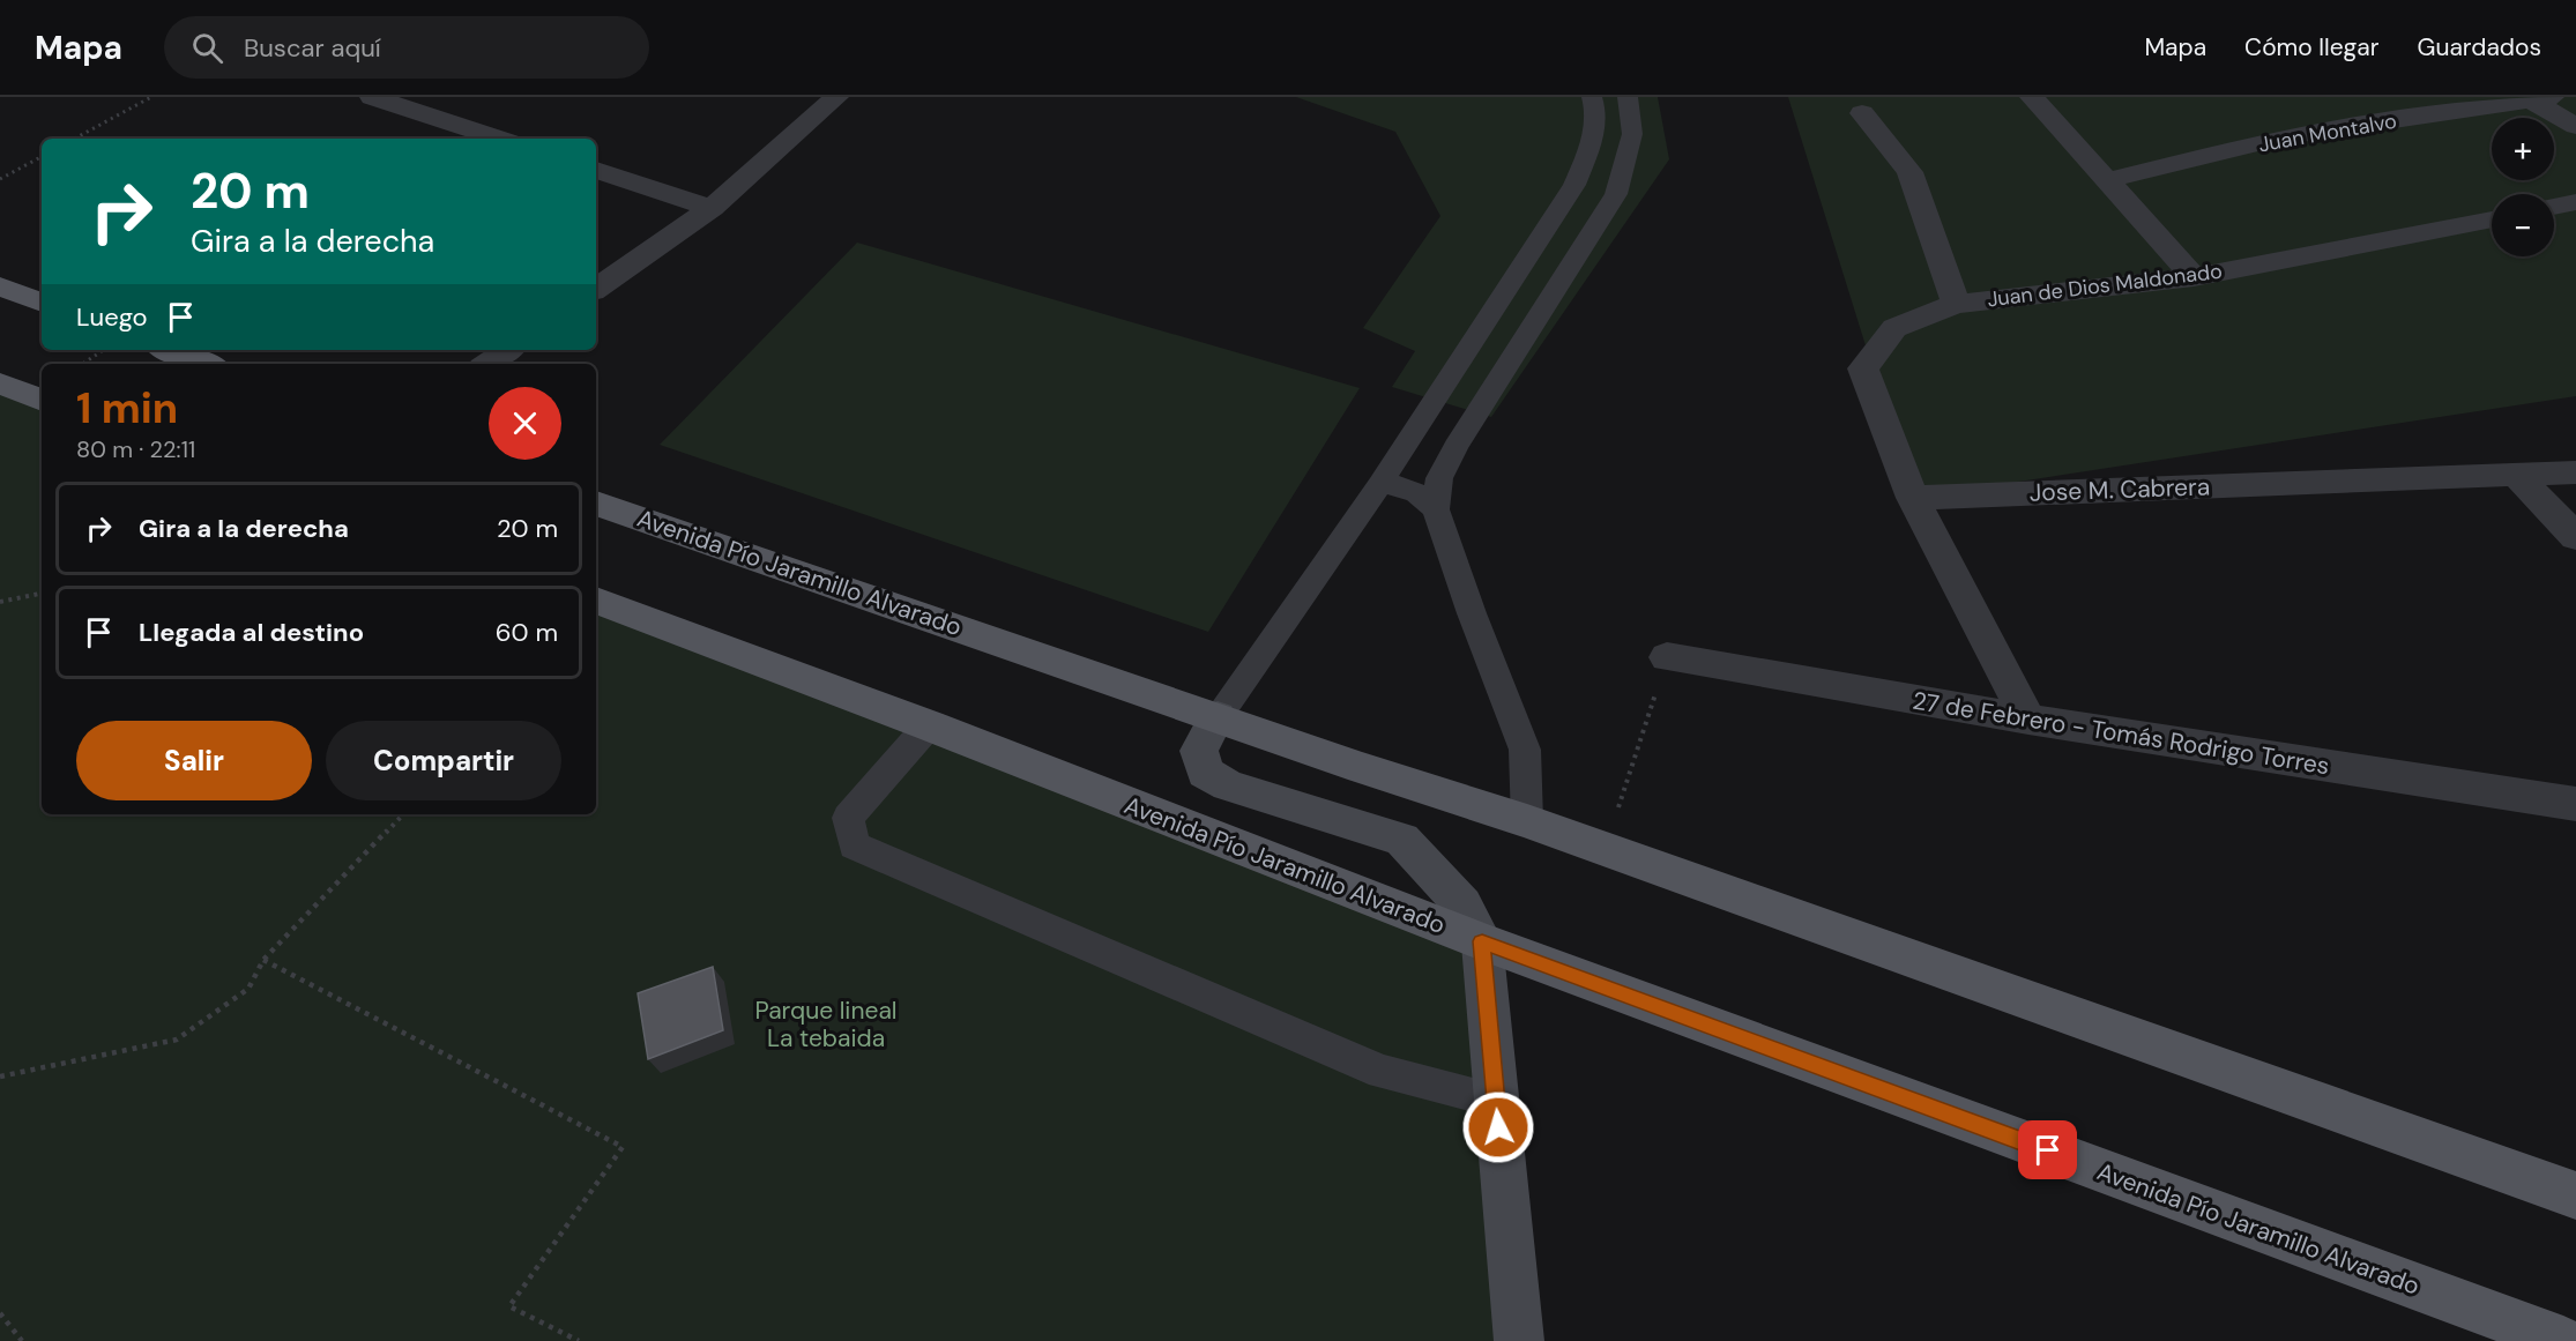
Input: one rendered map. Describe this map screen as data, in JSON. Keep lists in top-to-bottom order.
{
  "streets": {
    "main road": ["Avenida Pío Jaramillo Alvarado"],
    "street": [
      "Juan Montalvo",
      "Juan de Dios Maldonado",
      "Jose M. Cabrera",
      "27 de Febrero - Tomás Rodrigo Torres"
    ]
  },
  "crossings": [
    ["Juan de Dios Maldonado", "Jose M. Cabrera"]
  ],
  "parks": ["Parque lineal La tebaida"],
  "page": {
    "header": "Mapa",
    "search": "Buscar aquí",
    "nav": ["Mapa", "Cómo llegar", "Guardados"],
    "map_buttons": ["+", "−"],
    "turn": ["20 m", "Gira a la derecha"],
    "then": "Luego",
    "heading": ["1 min", "80 m · 22:11"],
    "list": [
      {
        "name": "Gira a la derecha",
        "value": "20 m"
      },
      {
        "name": "Llegada al destino",
        "value": "60 m"
      }
    ],
    "buttons": ["Salir", "Compartir"]
  }
}
